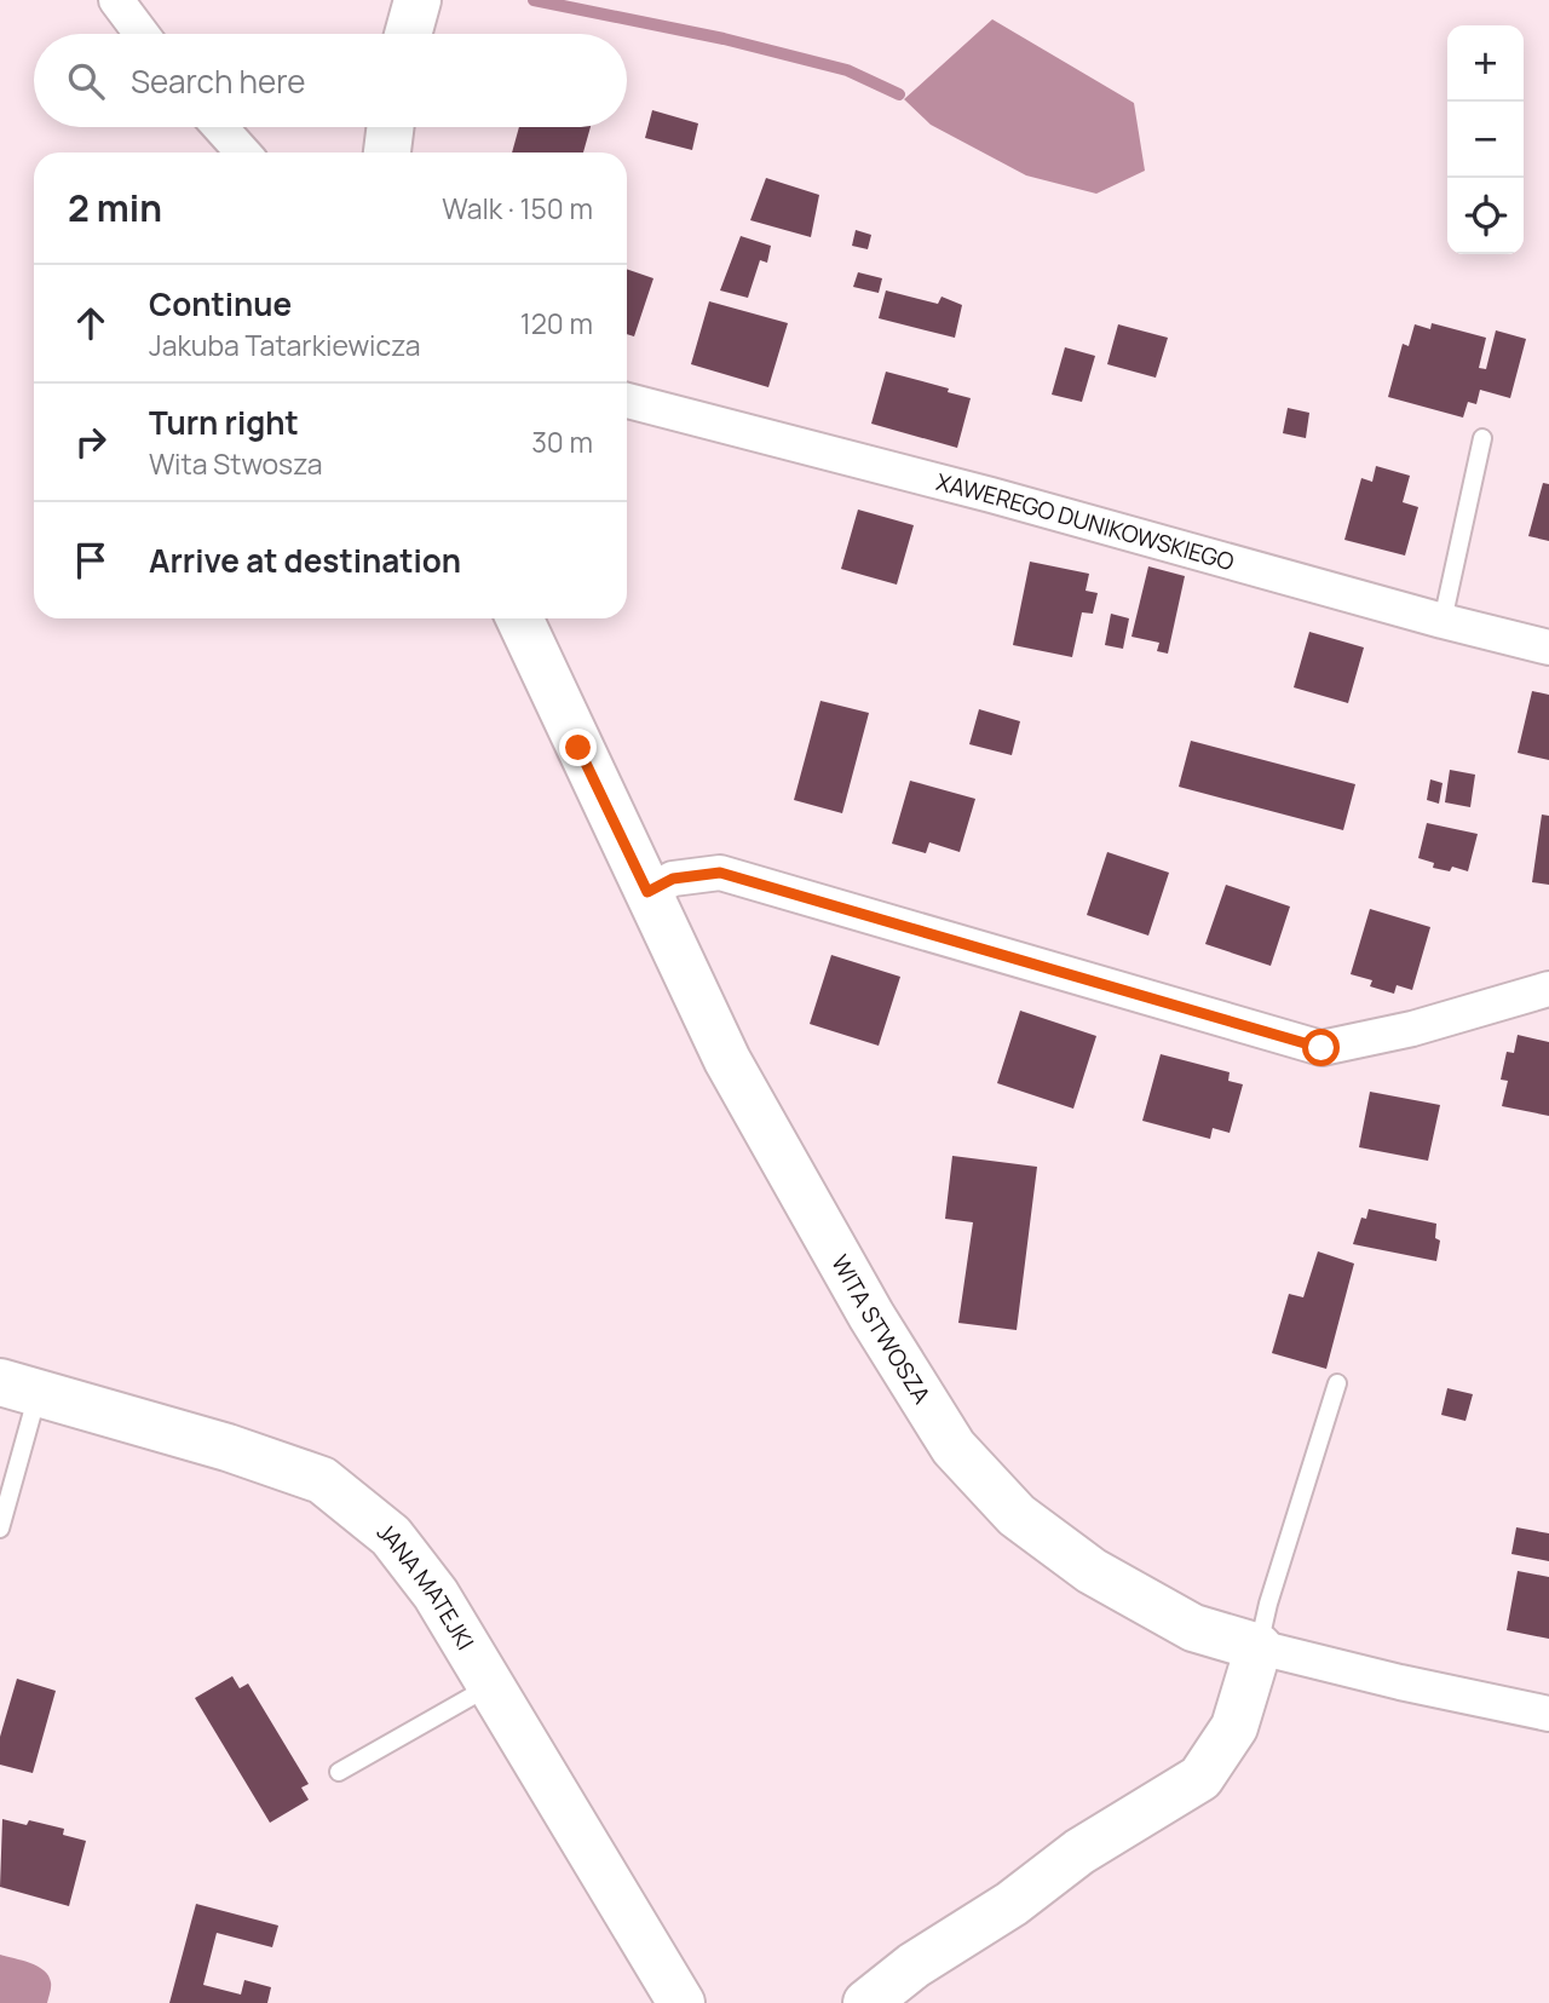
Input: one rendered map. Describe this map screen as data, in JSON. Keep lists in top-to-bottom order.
{
  "streets": {
    "street": ["XAWEREGO DUNIKOWSKIEGO", "WITA STWOSZA", "JANA MATEJKI"]
  },
  "page": {
    "map_buttons": ["+", "−"],
    "search": "Search here",
    "heading": ["2 min", "Walk · 150 m"],
    "list": [
      ["Continue", "Jakuba Tatarkiewicza", "120 m"],
      ["Turn right", "Wita Stwosza", "30 m"],
      "Arrive at destination"
    ]
  }
}
